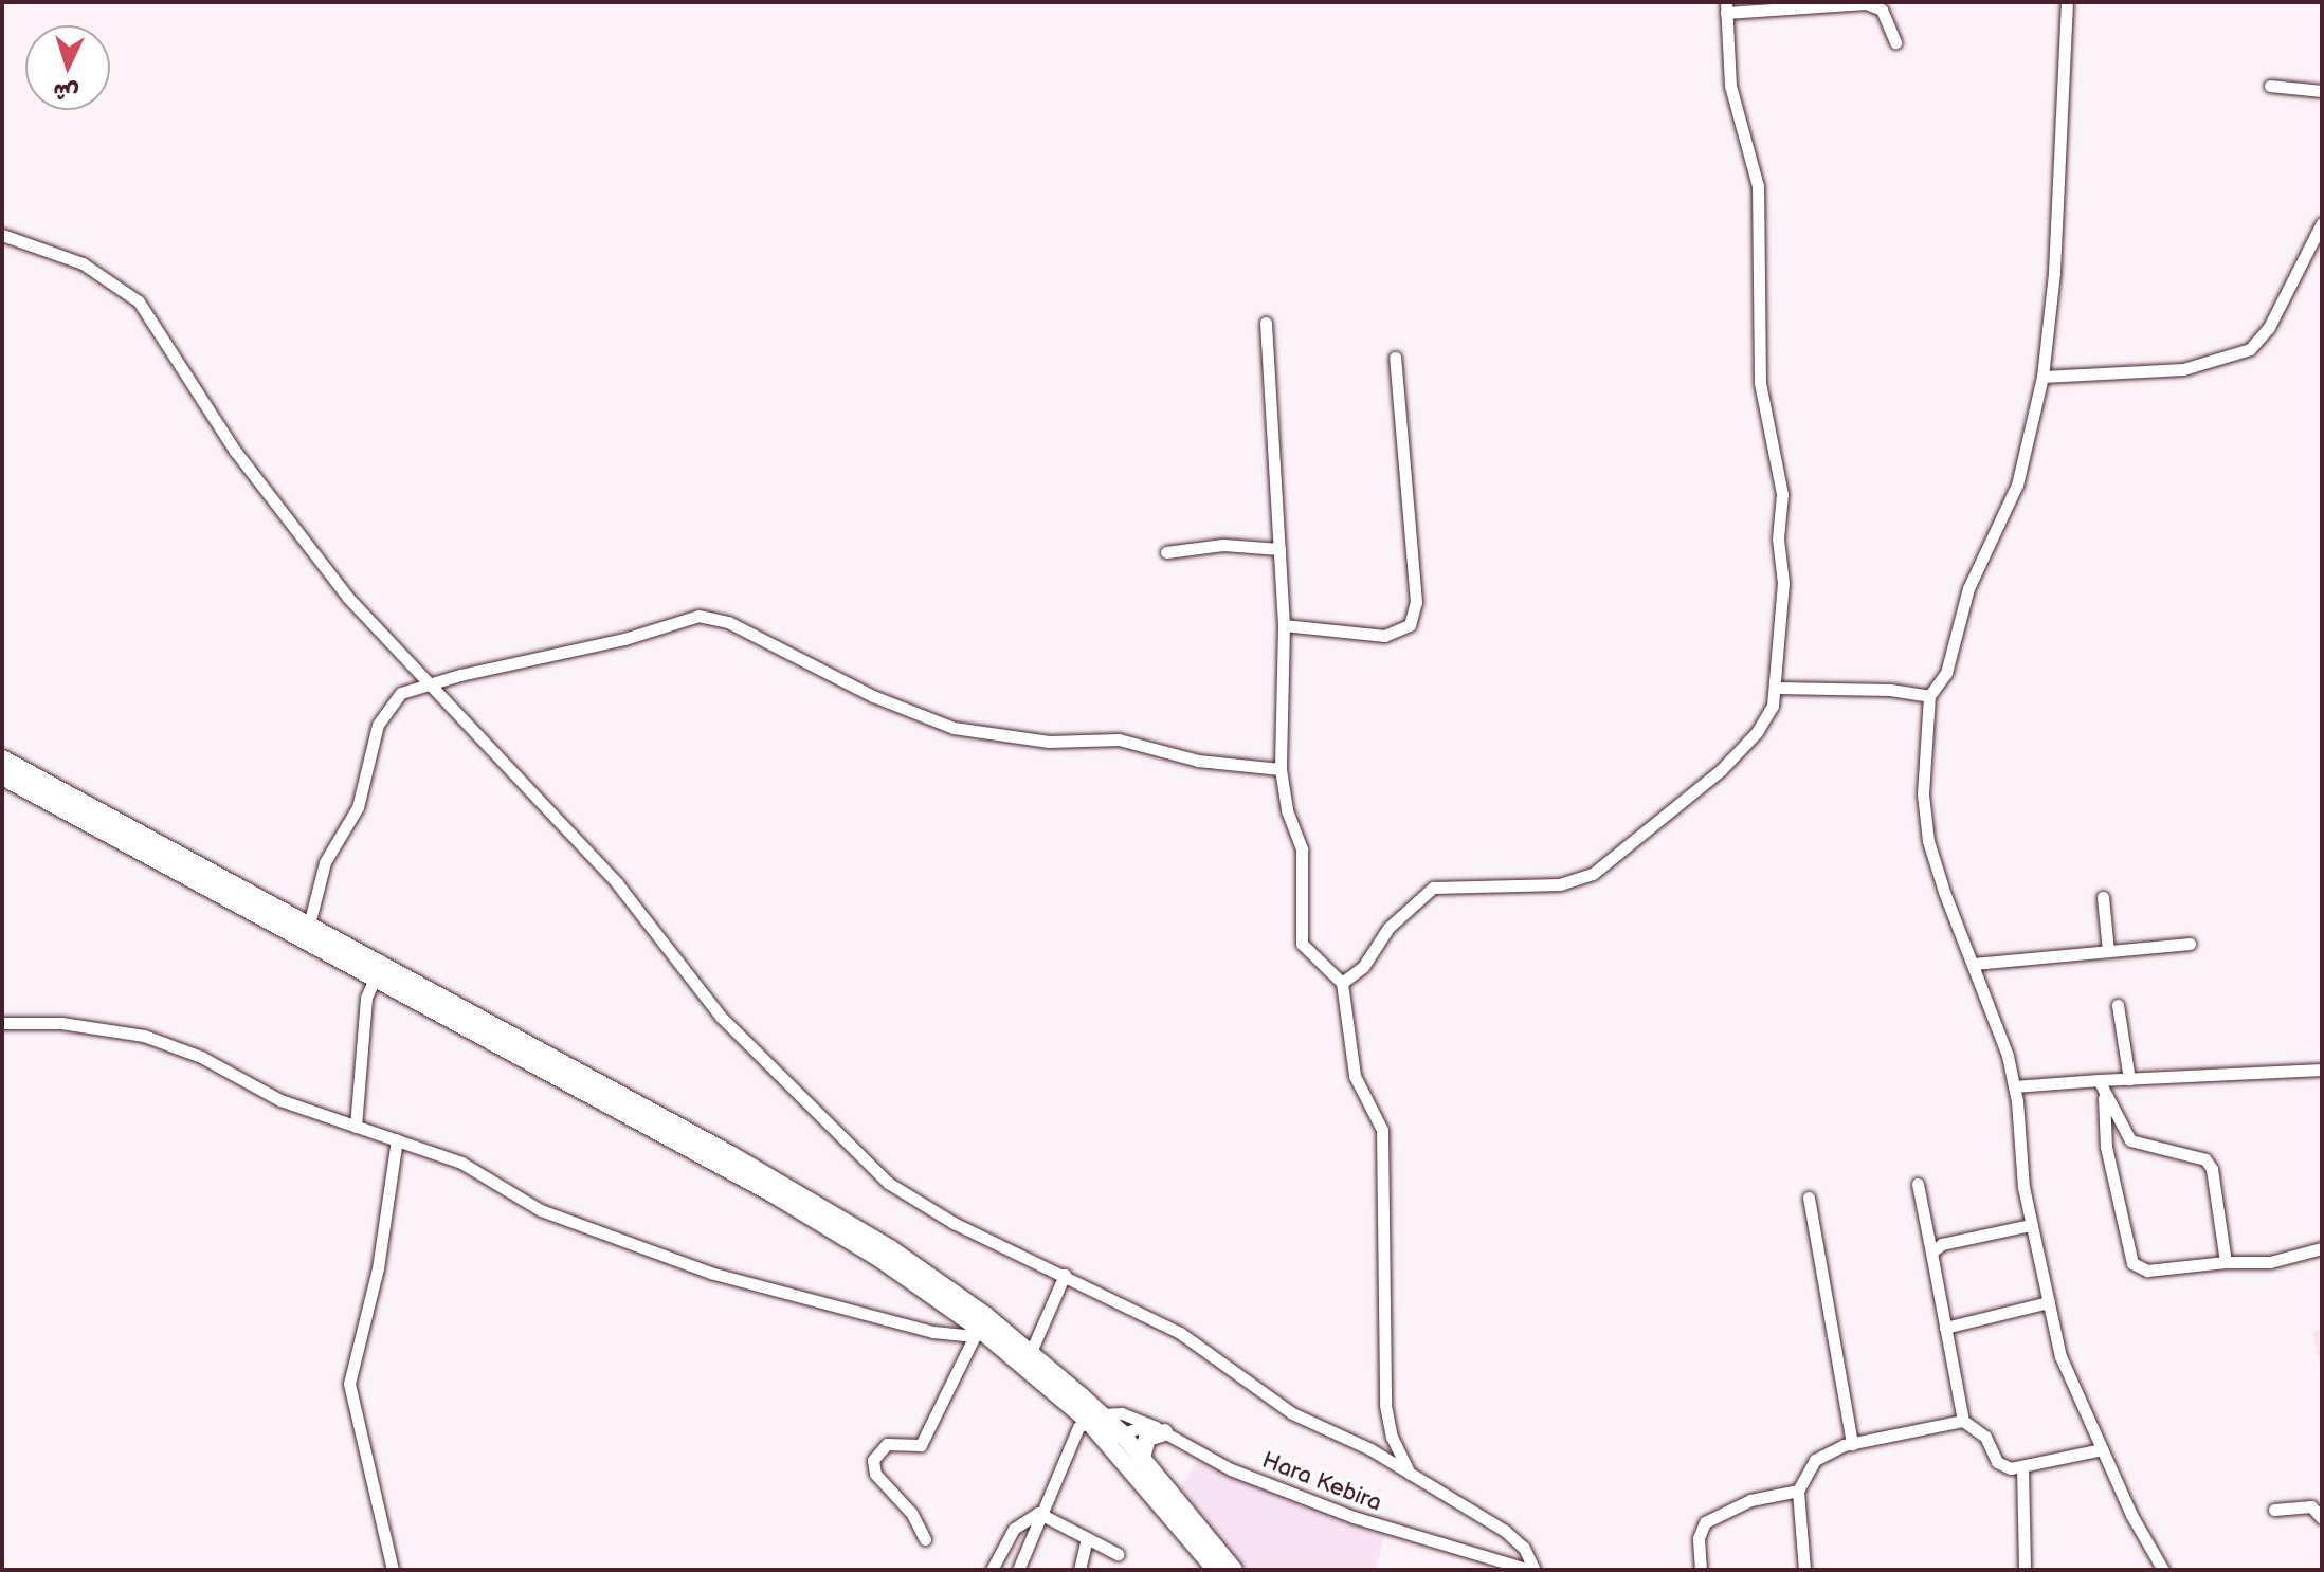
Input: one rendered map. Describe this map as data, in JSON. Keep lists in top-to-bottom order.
{
  "streets": {
    "street": ["Hara Kebira"]
  },
  "north": "bottom"
}
